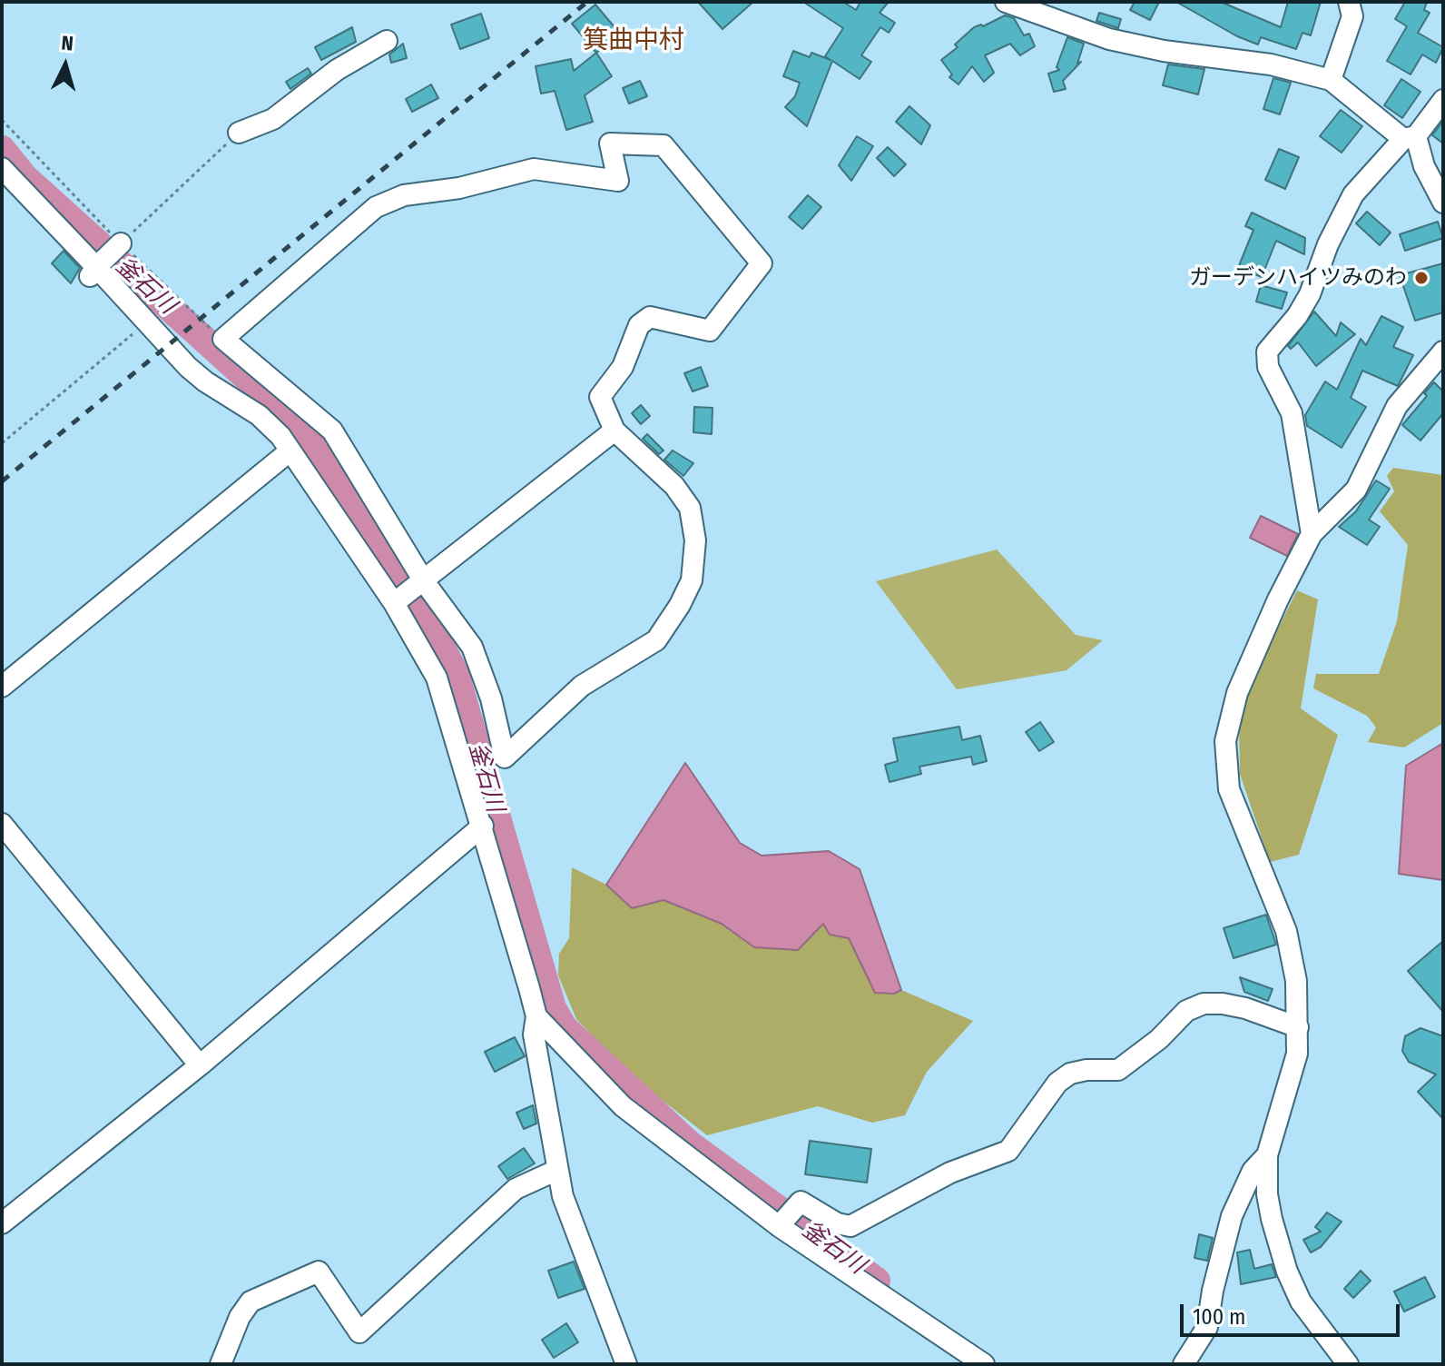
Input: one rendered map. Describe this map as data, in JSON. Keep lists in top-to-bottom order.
{
  "districts": ["箕曲中村"],
  "water": ["釜石川"],
  "places": ["ガーデンハイツみのわ"],
  "scale_bar": "100 m",
  "north": "top"
}
